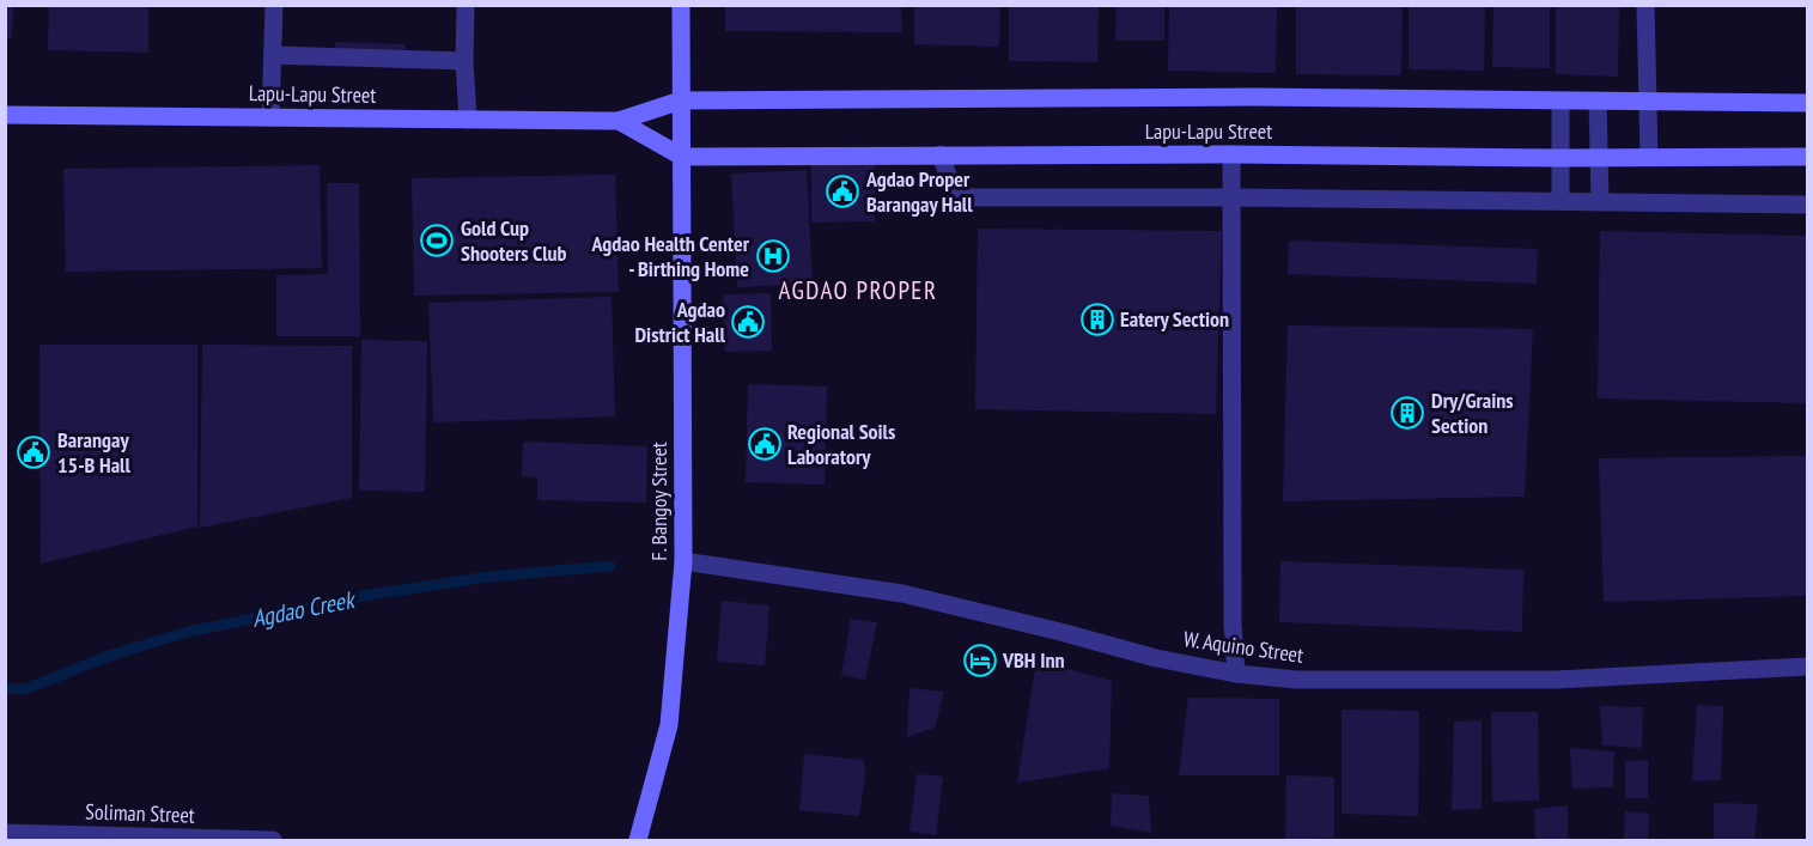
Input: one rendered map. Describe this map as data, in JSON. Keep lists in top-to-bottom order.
{
  "streets": {
    "street": [
      "Lapu-Lapu Street",
      "F. Bangoy Street",
      "W. Aquino Street",
      "Soliman Street"
    ]
  },
  "crossings": [
    ["Lapu-Lapu Street", "F. Bangoy Street"],
    ["F. Bangoy Street", "W. Aquino Street"]
  ],
  "districts": ["AGDAO PROPER"],
  "water": ["Agdao Creek"],
  "places": {
    "public building": [
      "Agdao Proper Barangay Hall",
      "Agdao District Hall",
      "Regional Soils Laboratory",
      "Barangay 15-B Hall"
    ],
    "sports": ["Gold Cup Shooters Club"],
    "hospital": ["Agdao Health Center - Birthing Home"],
    "building": ["Eatery Section", "Dry/Grains Section"],
    "hotel": ["VBH Inn"]
  }
}
